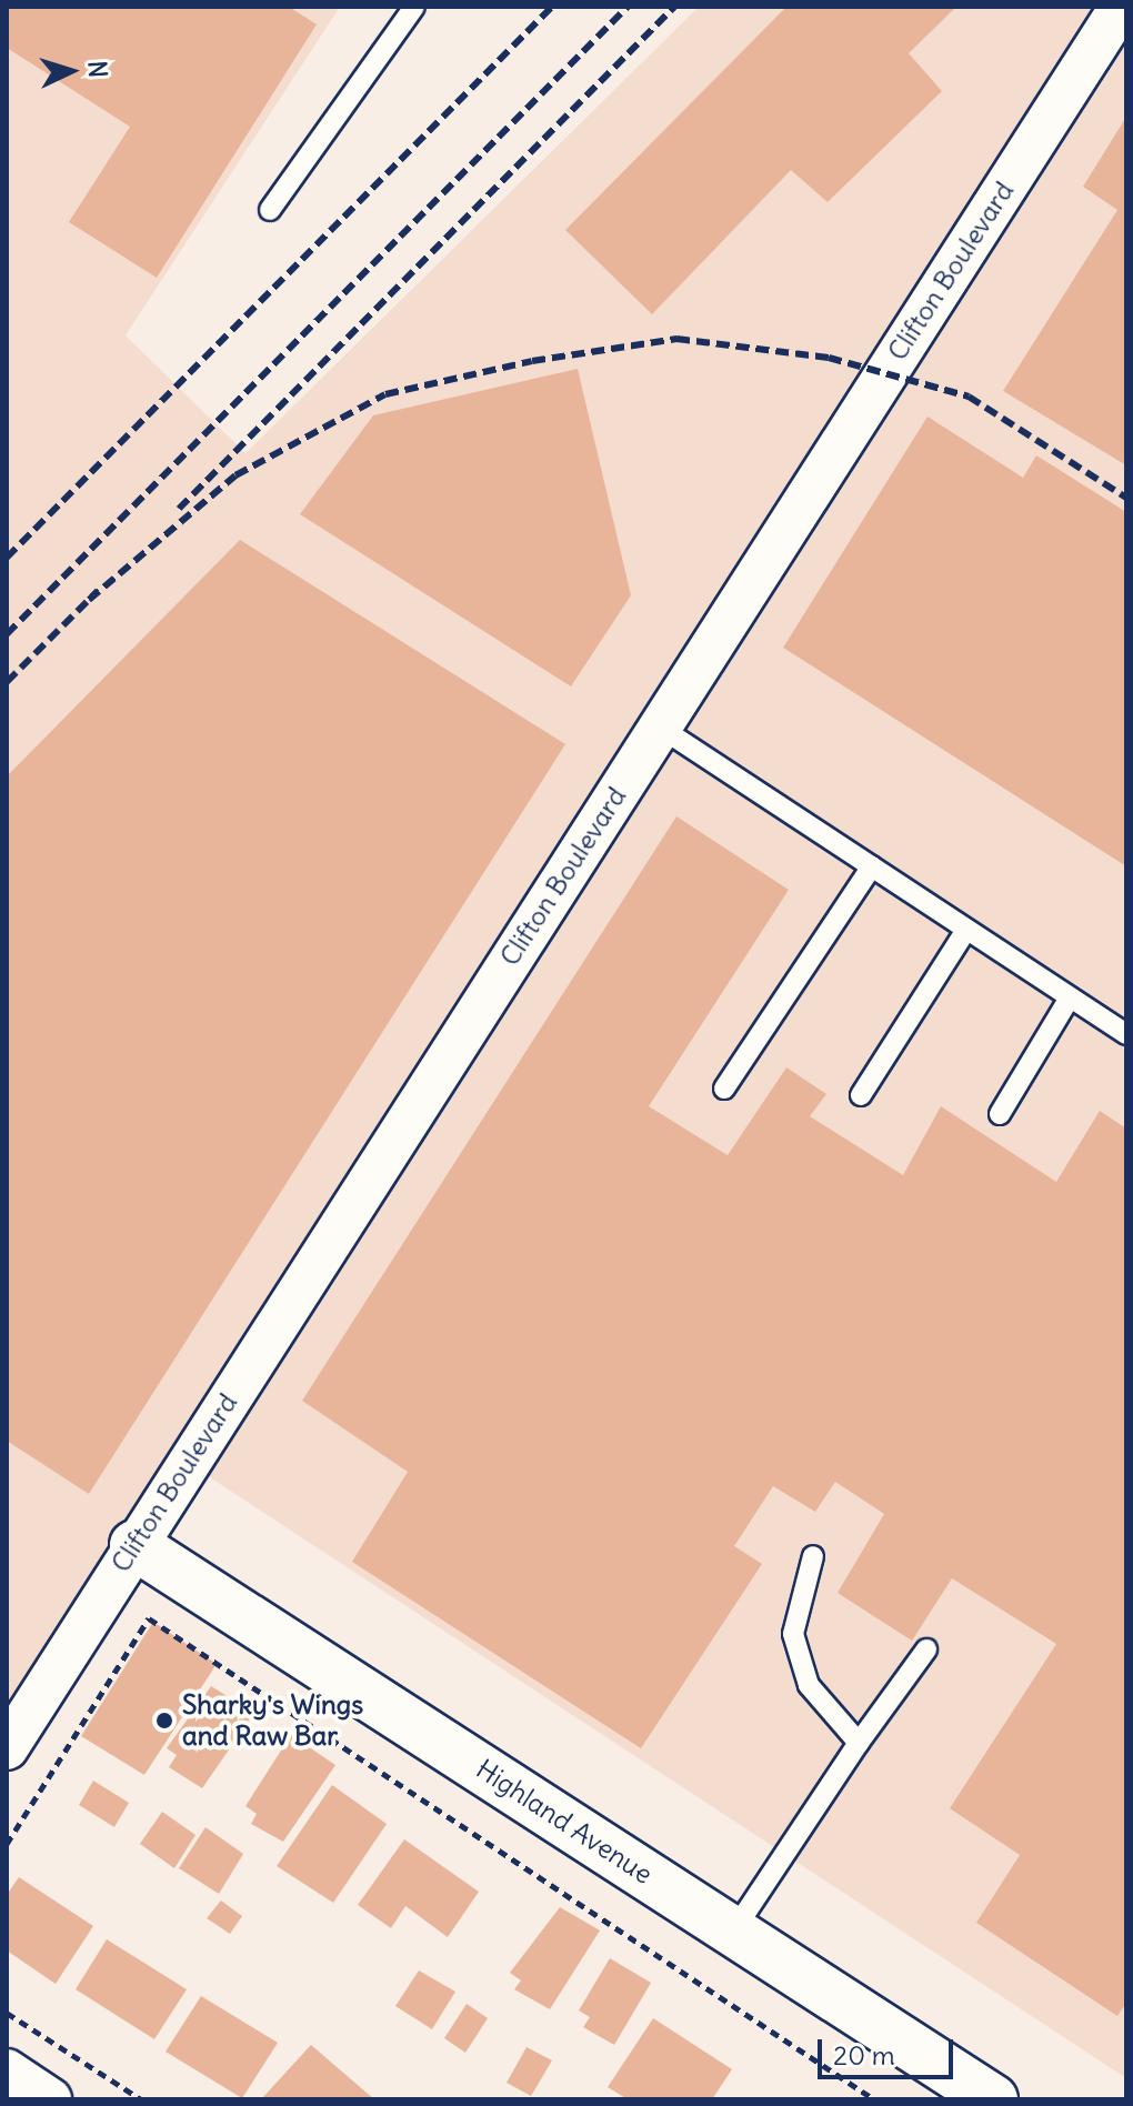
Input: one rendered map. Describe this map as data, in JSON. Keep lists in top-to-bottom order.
{
  "streets": {
    "street": ["Clifton Boulevard", "Highland Avenue"]
  },
  "crossings": [
    ["Clifton Boulevard", "Highland Avenue"]
  ],
  "places": ["Sharky's Wings and Raw Bar"],
  "scale_bar": "20 m",
  "north": "right"
}
